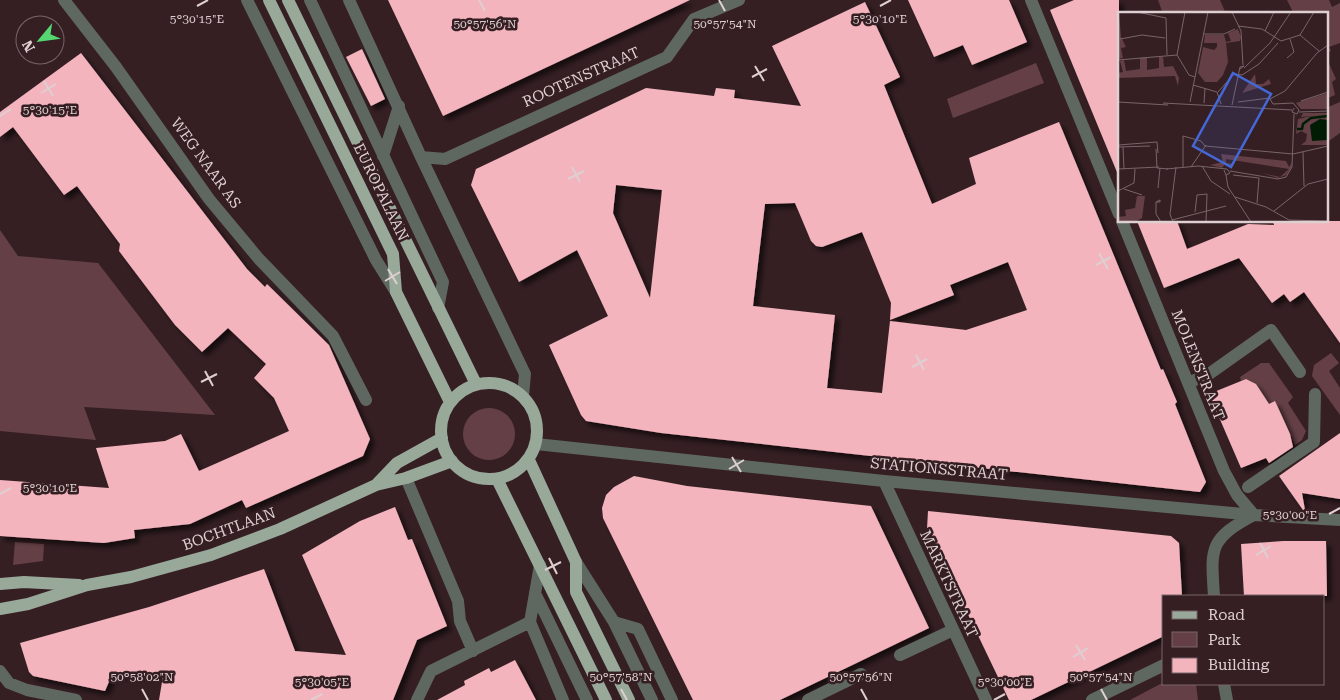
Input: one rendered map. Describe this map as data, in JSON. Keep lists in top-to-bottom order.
{
  "streets": {
    "main road": ["EUROPALAAN", "BOCHTLAAN"],
    "street": [
      "ROOTENSTRAAT",
      "WEG NAAR AS",
      "MOLENSTRAAT",
      "STATIONSSTRAAT",
      "MARKTSTRAAT"
    ]
  },
  "crossings": [
    ["EUROPALAAN", "STATIONSSTRAAT"],
    ["EUROPALAAN", "BOCHTLAAN"],
    ["MOLENSTRAAT", "STATIONSSTRAAT"],
    ["STATIONSSTRAAT", "BOCHTLAAN"],
    ["STATIONSSTRAAT", "MARKTSTRAAT"]
  ],
  "legend": ["Road", "Park", "Building"],
  "north": "bottom left",
  "coordinates": [
    "5°30'15\"E",
    "5°30'10\"E",
    "50°57'56\"N",
    "50°57'54\"N",
    "5°30'00\"E",
    "50°58'02\"N",
    "50°57'58\"N",
    "5°30'05\"E"
  ]
}
